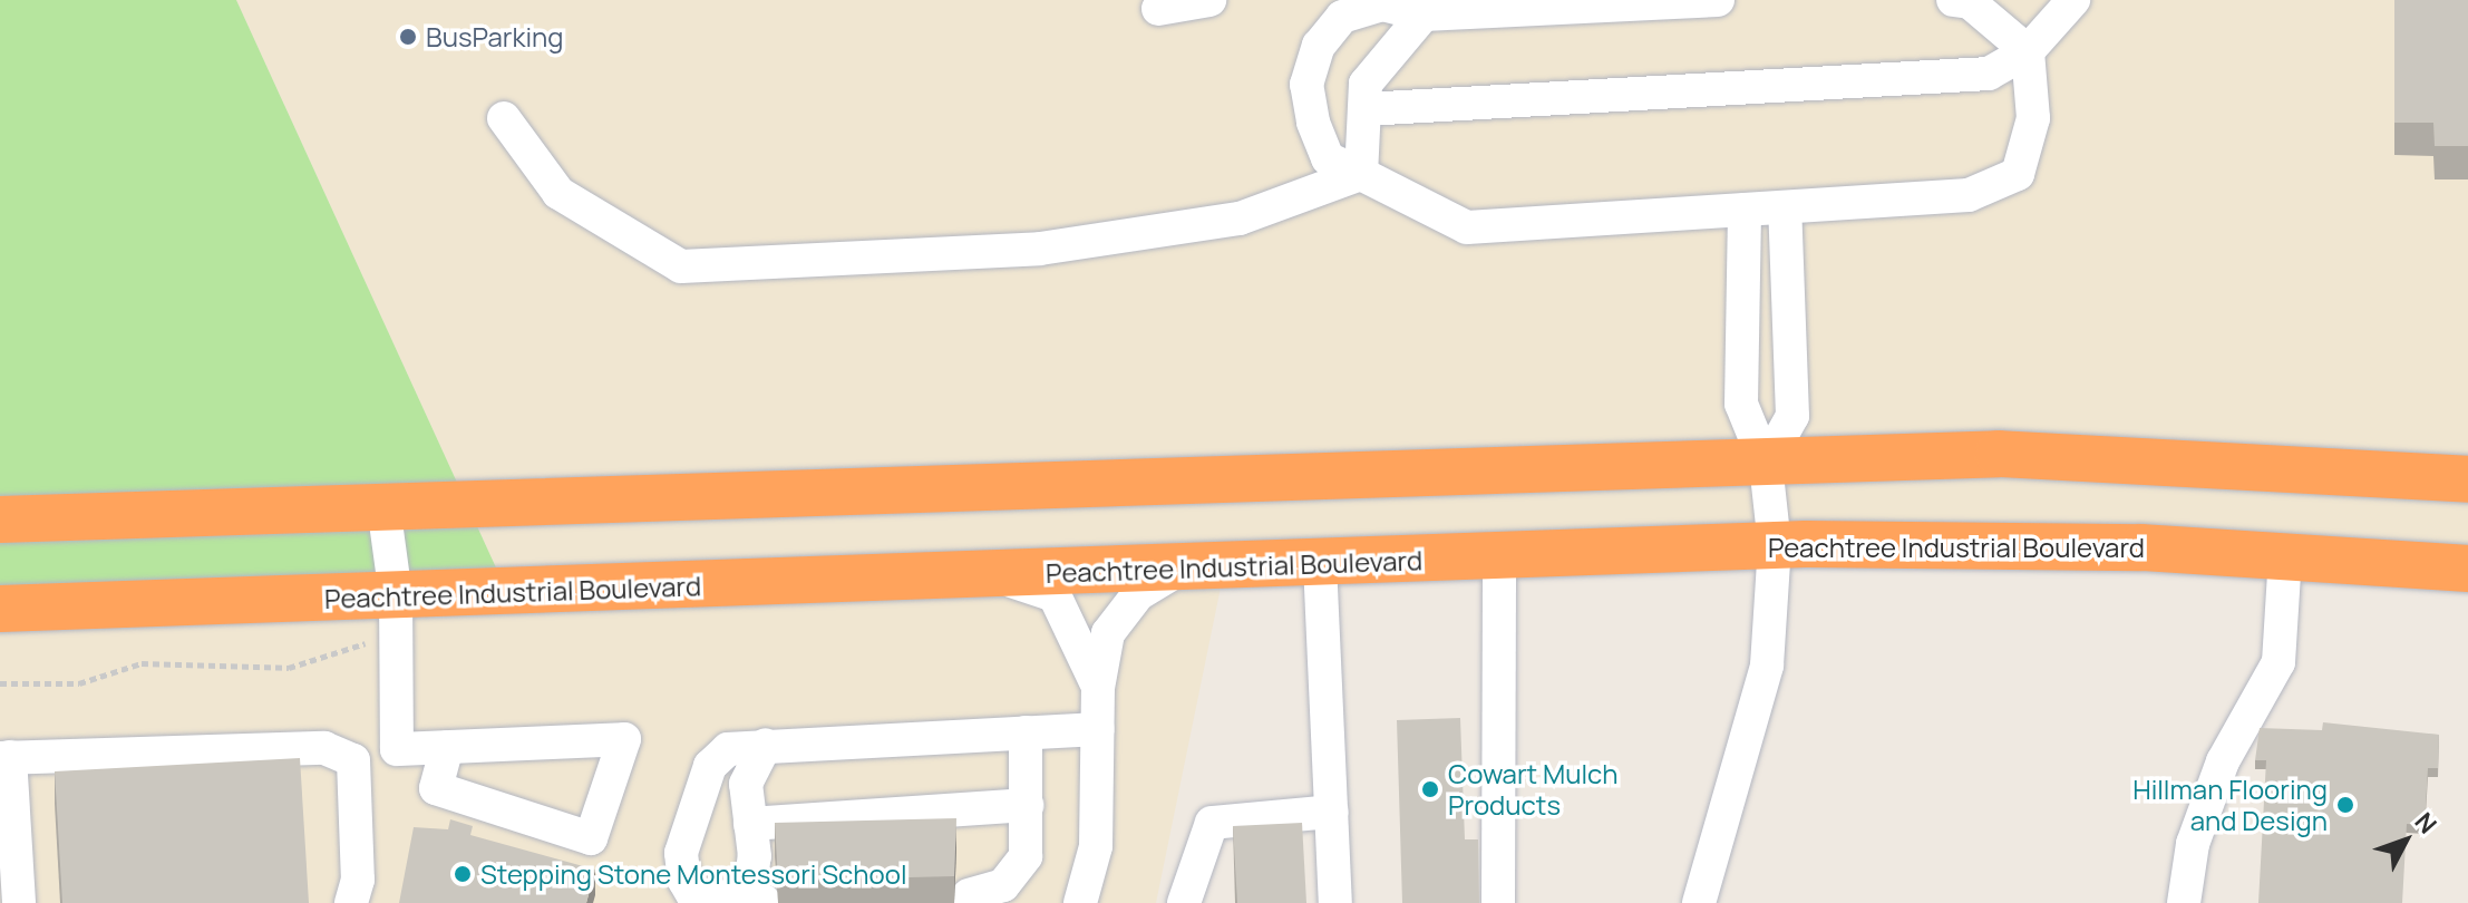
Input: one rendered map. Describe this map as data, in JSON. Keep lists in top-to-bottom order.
{
  "streets": {
    "highway": ["Peachtree Industrial Boulevard"]
  },
  "places": [
    "BusParking",
    "Cowart Mulch Products",
    "Hillman Flooring and Design",
    "Stepping Stone Montessori School"
  ],
  "north": "top right"
}
